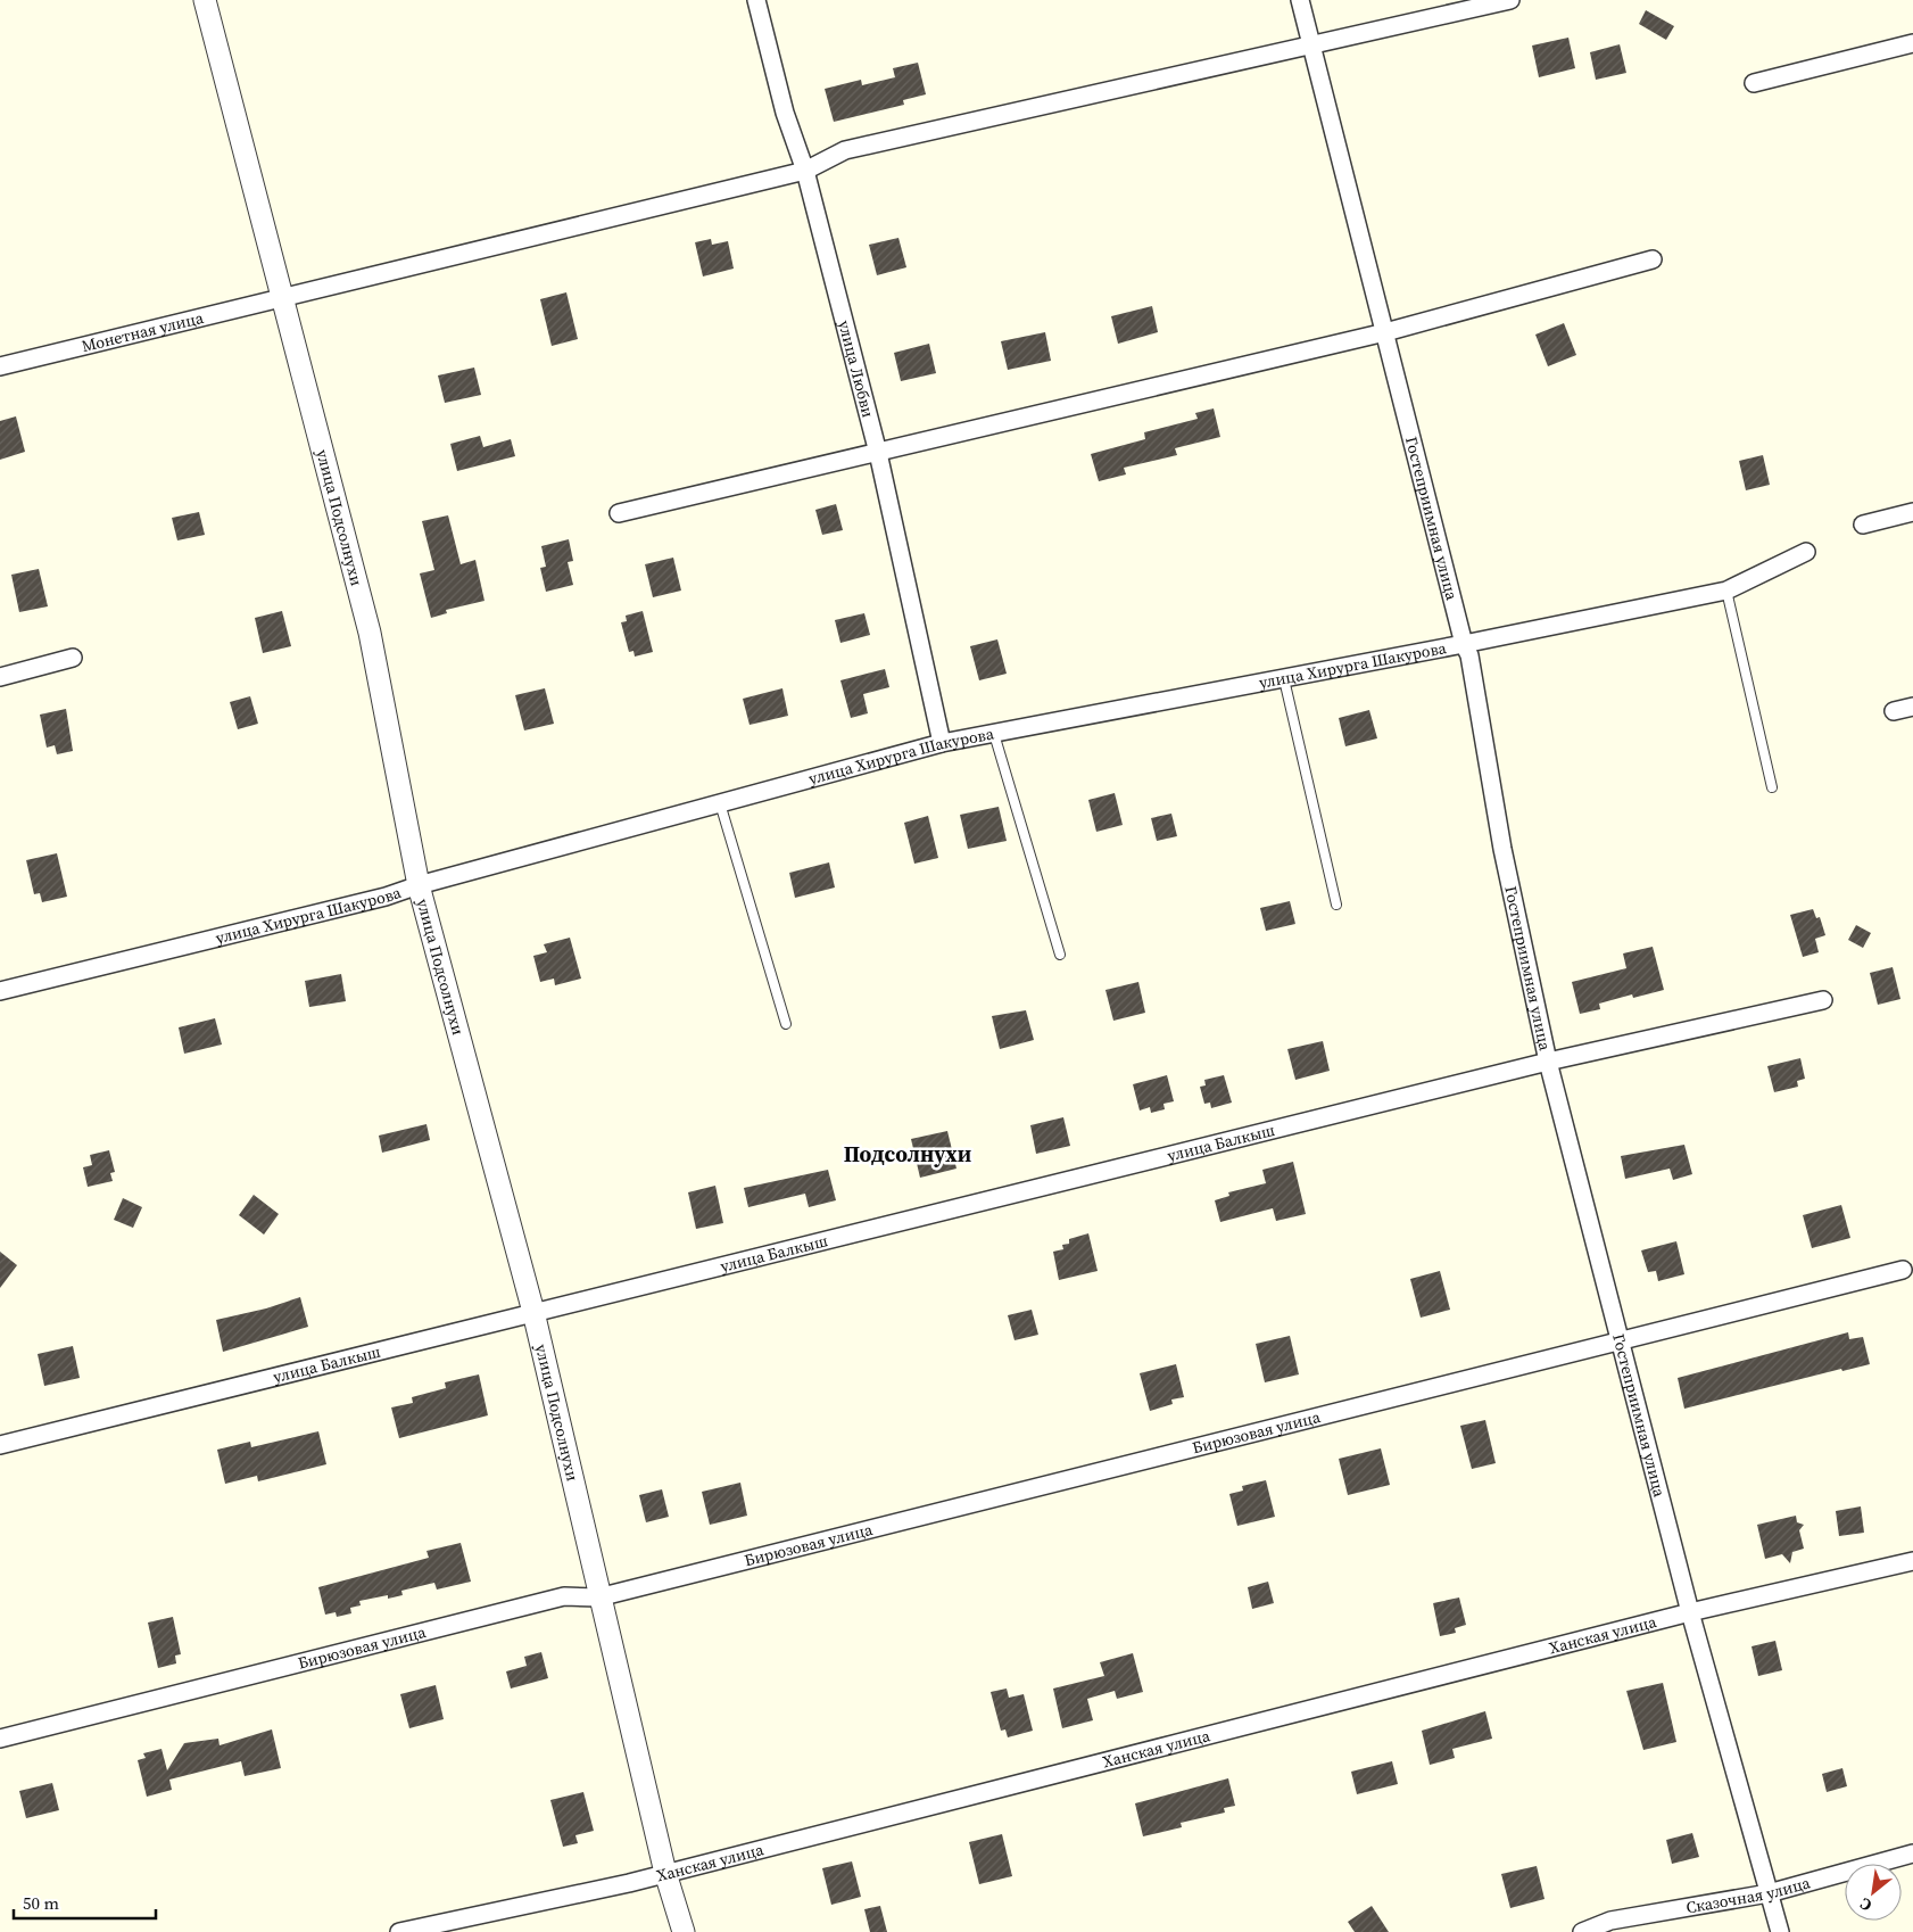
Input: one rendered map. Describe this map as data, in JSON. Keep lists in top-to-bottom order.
{
  "streets": {
    "street": [
      "Монетная улица",
      "улица Любви",
      "улица Подсолнухи",
      "Гостеприимная улица",
      "улица Хирурга Шакурова",
      "улица Балкыш",
      "Бирюзовая улица",
      "Ханская улица",
      "Сказочная улица"
    ]
  },
  "crossings": [
    ["Монетная улица", "улица Любви"],
    ["Монетная улица", "улица Подсолнухи"],
    ["Монетная улица", "Гостеприимная улица"],
    ["улица Любви", "улица Хирурга Шакурова"],
    ["улица Подсолнухи", "улица Хирурга Шакурова"],
    ["улица Подсолнухи", "улица Балкыш"],
    ["улица Подсолнухи", "Бирюзовая улица"],
    ["улица Подсолнухи", "Ханская улица"],
    ["Гостеприимная улица", "улица Хирурга Шакурова"],
    ["Гостеприимная улица", "улица Балкыш"],
    ["Гостеприимная улица", "Бирюзовая улица"],
    ["Гостеприимная улица", "Ханская улица"],
    ["Гостеприимная улица", "Сказочная улица"]
  ],
  "districts": ["Подсолнухи"],
  "scale_bar": "50 m",
  "north": "bottom left"
}
